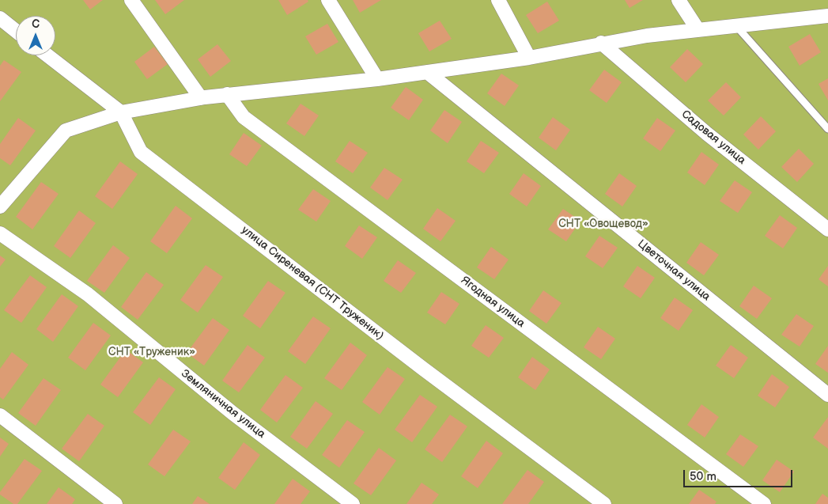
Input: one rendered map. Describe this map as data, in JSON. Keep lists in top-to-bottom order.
{
  "streets": {
    "street": [
      "Садовая улица",
      "Цветочная улица",
      "улица Сиреневая (СНТ Труженик)",
      "Ягодная улица",
      "Земляничная улица"
    ]
  },
  "parks": ["СНТ «Овощевод»", "СНТ «Труженик»"],
  "scale_bar": "50 m",
  "north": "top"
}
